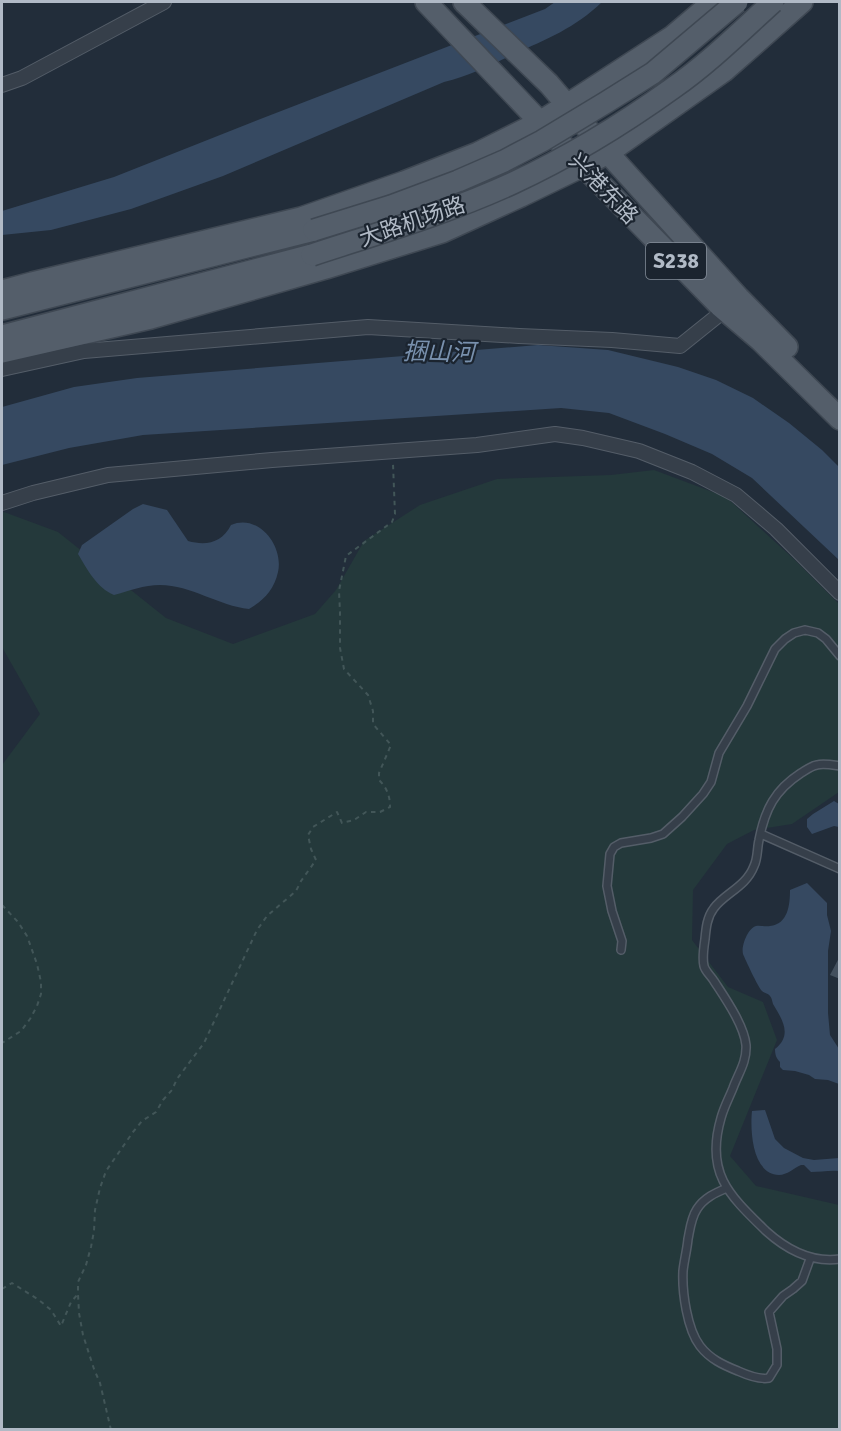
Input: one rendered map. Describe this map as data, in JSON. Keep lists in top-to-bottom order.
{
  "streets": {
    "main road": ["兴港东路", "大路机场路", "S238"]
  },
  "water": ["捆山河"]
}
